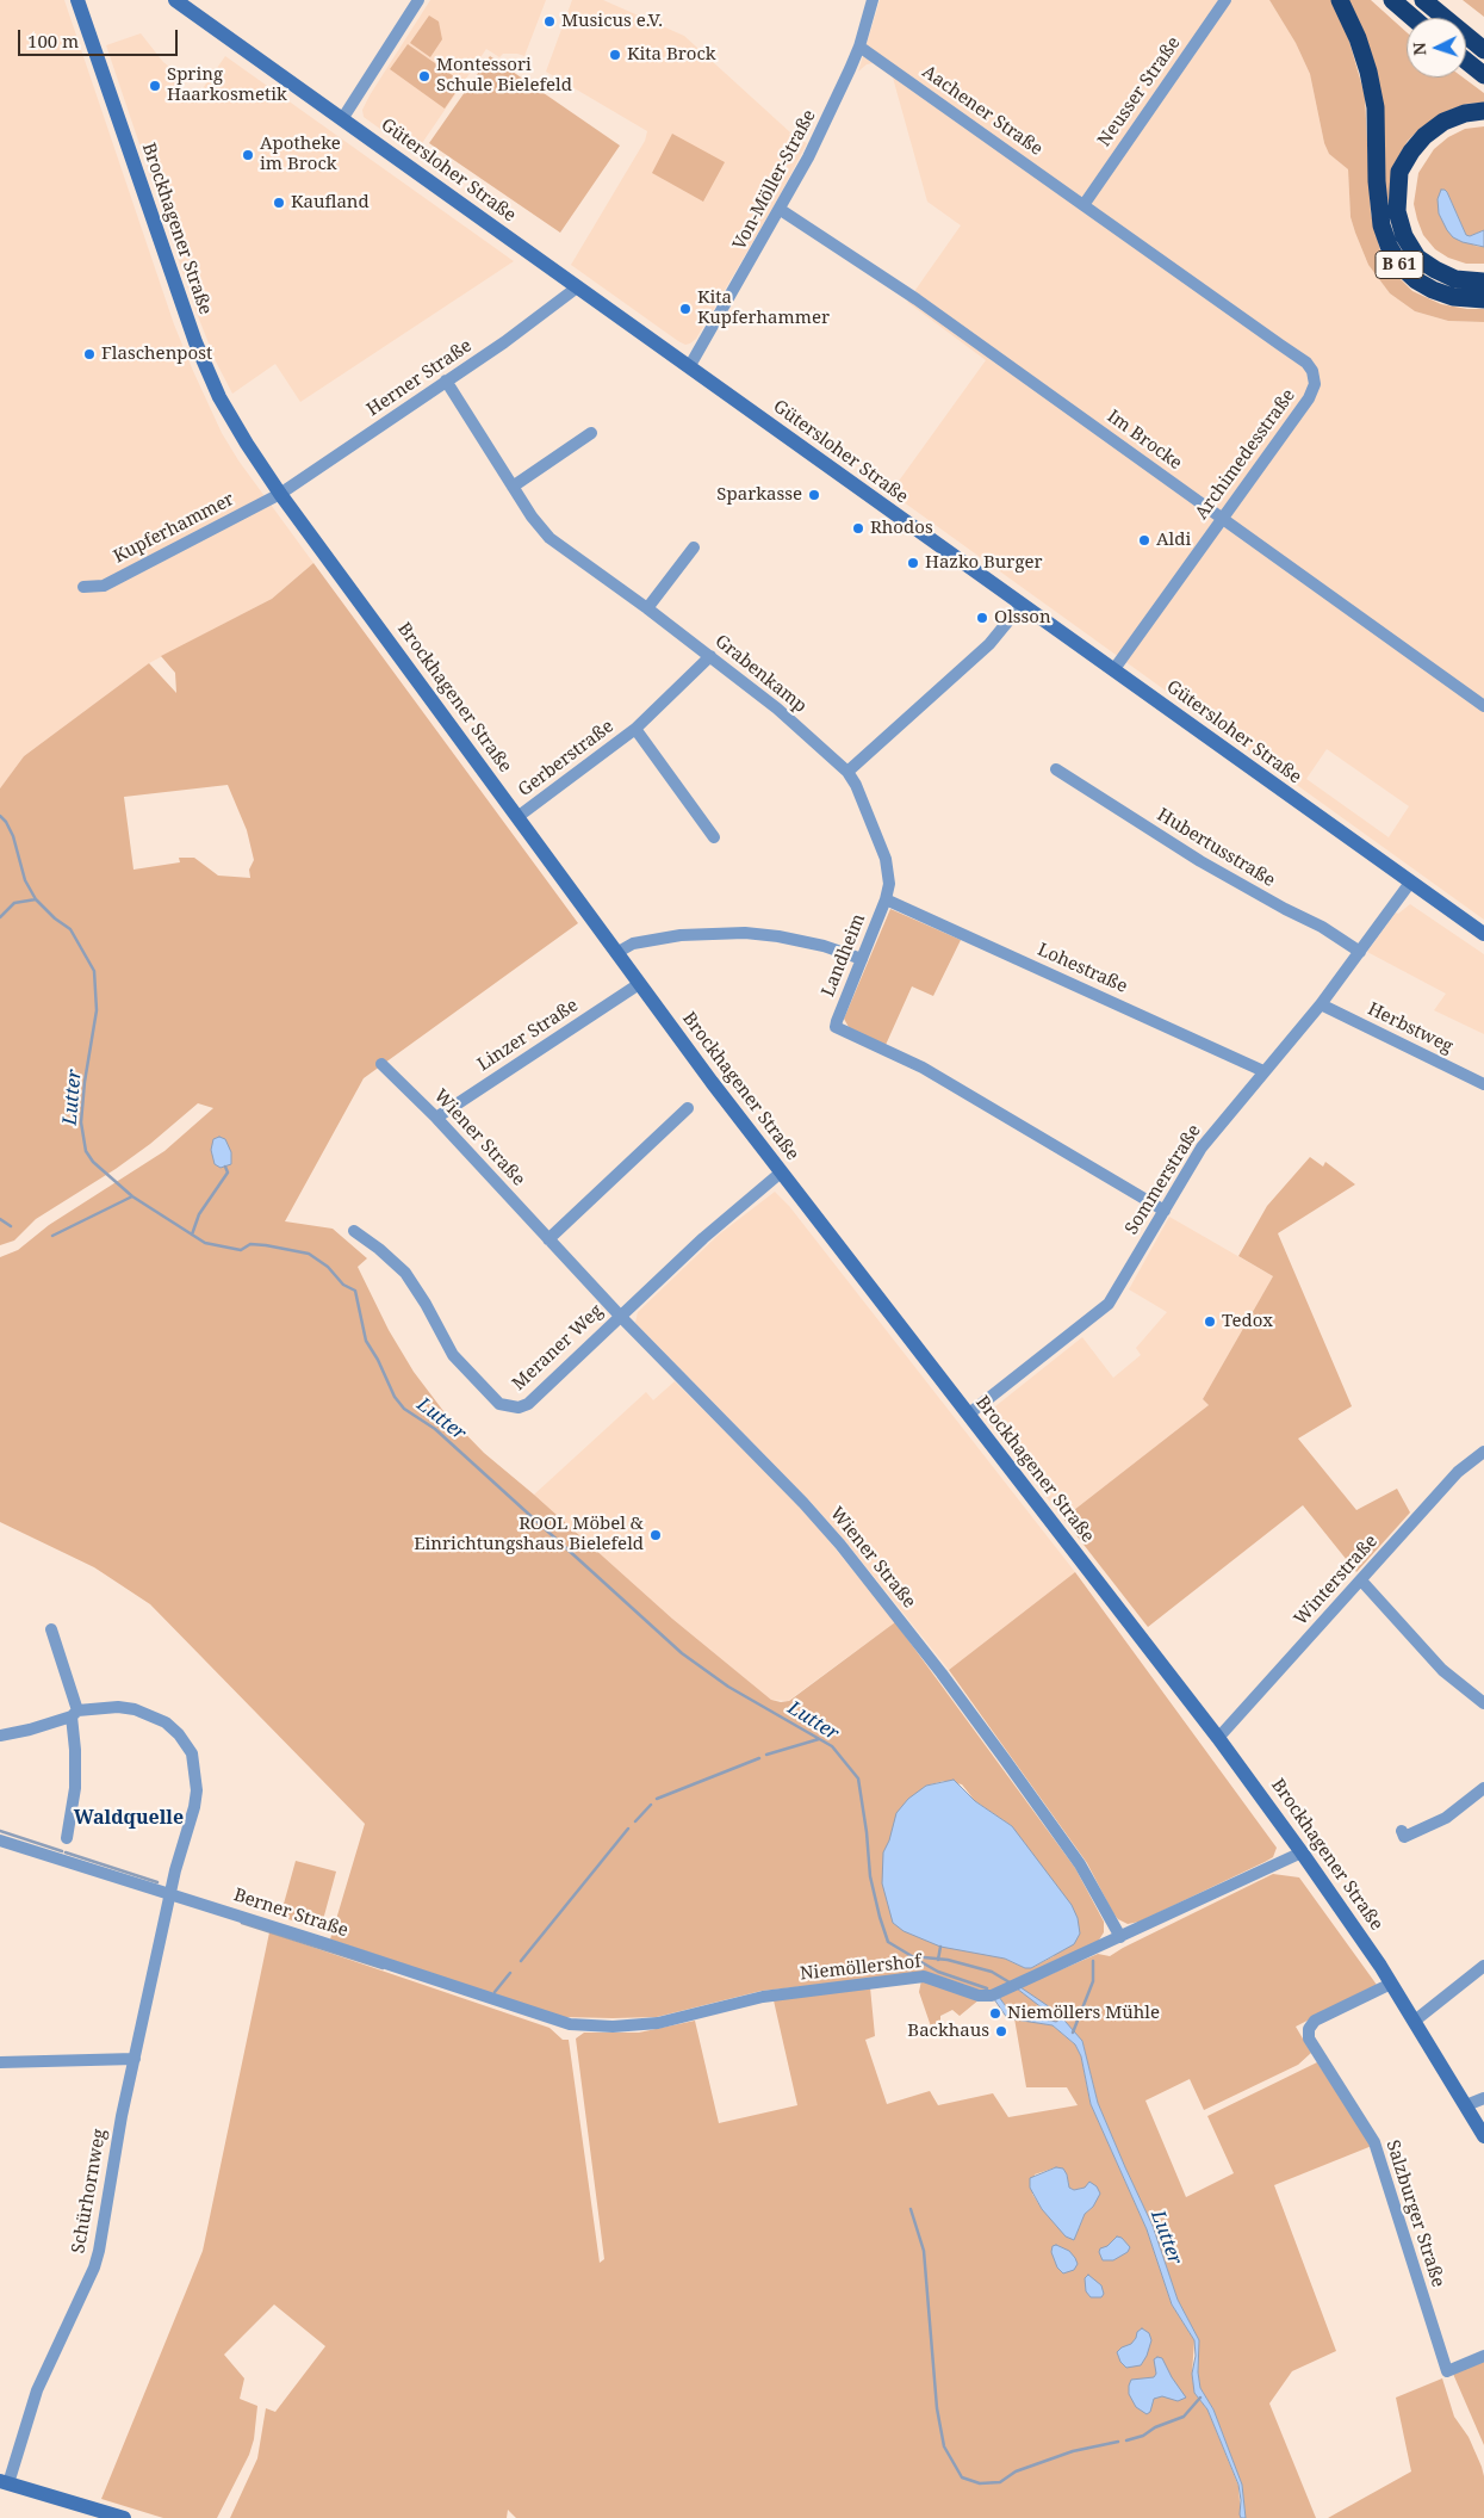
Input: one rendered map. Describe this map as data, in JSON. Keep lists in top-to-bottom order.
{
  "streets": {
    "highway": ["B 61"],
    "main road": ["Gütersloher Straße", "Brockhagener Straße"],
    "street": [
      "Neusser Straße",
      "Aachener Straße",
      "Von-Möller-Straße",
      "Herner Straße",
      "Im Brocke",
      "Archimedesstraße",
      "Kupferhammer",
      "Grabenkamp",
      "Gerberstraße",
      "Hubertusstraße",
      "Landheim",
      "Lohestraße",
      "Herbstweg",
      "Linzer Straße",
      "Wiener Straße",
      "Sommerstraße",
      "Meraner Weg",
      "Winterstraße",
      "Berner Straße",
      "Niemöllershof",
      "Schürhornweg",
      "Salzburger Straße"
    ]
  },
  "crossings": [
    ["Neusser Straße", "Aachener Straße"],
    ["Neusser Straße", "Archimedesstraße"],
    ["Aachener Straße", "Von-Möller-Straße"],
    ["Aachener Straße", "Archimedesstraße"],
    ["Gütersloher Straße", "Von-Möller-Straße"],
    ["Gütersloher Straße", "Herner Straße"],
    ["Gütersloher Straße", "Archimedesstraße"],
    ["Gütersloher Straße", "Sommerstraße"],
    ["Von-Möller-Straße", "Im Brocke"],
    ["Brockhagener Straße", "Herner Straße"],
    ["Brockhagener Straße", "Kupferhammer"],
    ["Brockhagener Straße", "Gerberstraße"],
    ["Brockhagener Straße", "Linzer Straße"],
    ["Brockhagener Straße", "Sommerstraße"],
    ["Brockhagener Straße", "Meraner Weg"],
    ["Brockhagener Straße", "Winterstraße"],
    ["Brockhagener Straße", "Niemöllershof"],
    ["Brockhagener Straße", "Salzburger Straße"],
    ["Herner Straße", "Kupferhammer"],
    ["Herner Straße", "Grabenkamp"],
    ["Im Brocke", "Archimedesstraße"],
    ["Grabenkamp", "Gerberstraße"],
    ["Grabenkamp", "Landheim"],
    ["Hubertusstraße", "Sommerstraße"],
    ["Landheim", "Lohestraße"],
    ["Landheim", "Sommerstraße"],
    ["Lohestraße", "Sommerstraße"],
    ["Herbstweg", "Sommerstraße"],
    ["Linzer Straße", "Wiener Straße"],
    ["Wiener Straße", "Meraner Weg"],
    ["Wiener Straße", "Niemöllershof"],
    ["Berner Straße", "Niemöllershof"],
    ["Berner Straße", "Schürhornweg"]
  ],
  "districts": ["Waldquelle"],
  "water": ["Lutter"],
  "places": [
    "Musicus e.V.",
    "Kita Brock",
    "Montessori Schule Bielefeld",
    "Spring Haarkosmetik",
    "Apotheke im Brock",
    "Kaufland",
    "Kita Kupferhammer",
    "Flaschenpost",
    "Sparkasse",
    "Rhodos",
    "Aldi",
    "Hazko Burger",
    "Olsson",
    "Tedox",
    "ROOL Möbel & Einrichtungshaus Bielefeld",
    "Niemöllers Mühle",
    "Backhaus"
  ],
  "scale_bar": "100 m",
  "north": "left"
}
